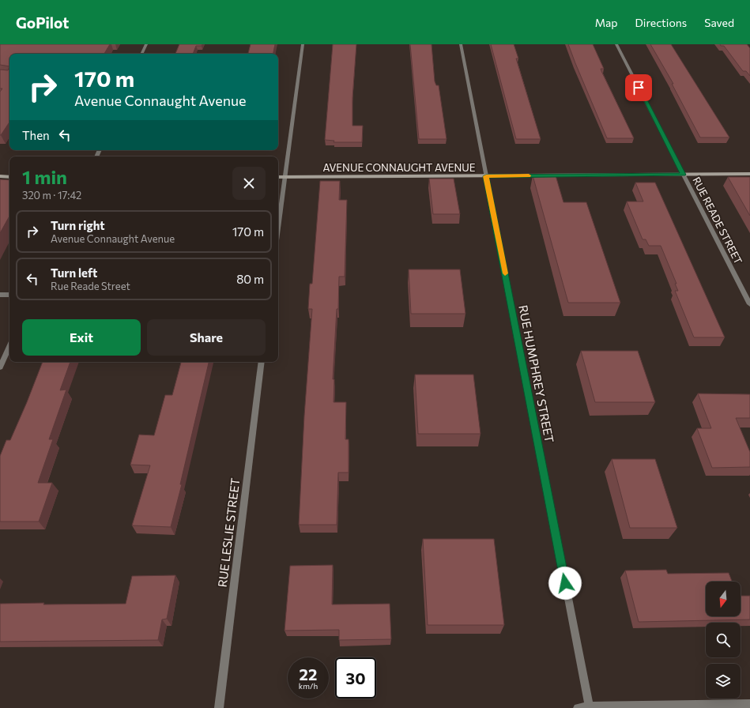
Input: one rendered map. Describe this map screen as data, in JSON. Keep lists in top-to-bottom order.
{
  "streets": {
    "street": [
      "AVENUE CONNAUGHT AVENUE",
      "RUE READE STREET",
      "RUE HUMPHREY STREET",
      "RUE LESLIE STREET"
    ]
  },
  "crossings": [
    ["AVENUE CONNAUGHT AVENUE", "RUE READE STREET"],
    ["AVENUE CONNAUGHT AVENUE", "RUE HUMPHREY STREET"]
  ],
  "north": "bottom",
  "page": {
    "header": "GoPilot",
    "nav": ["Map", "Directions", "Saved"],
    "turn": ["170 m", "Avenue Connaught Avenue"],
    "then": "Then",
    "heading": ["1 min", "320 m · 17:42"],
    "list": [
      {
        "name": "Turn right",
        "note": "Avenue Connaught Avenue",
        "value": "170 m"
      },
      {
        "name": "Turn left",
        "note": "Rue Reade Street",
        "value": "80 m"
      }
    ],
    "buttons": ["Exit", "Share"],
    "speed": "22 km/h",
    "limit": "30"
  }
}
